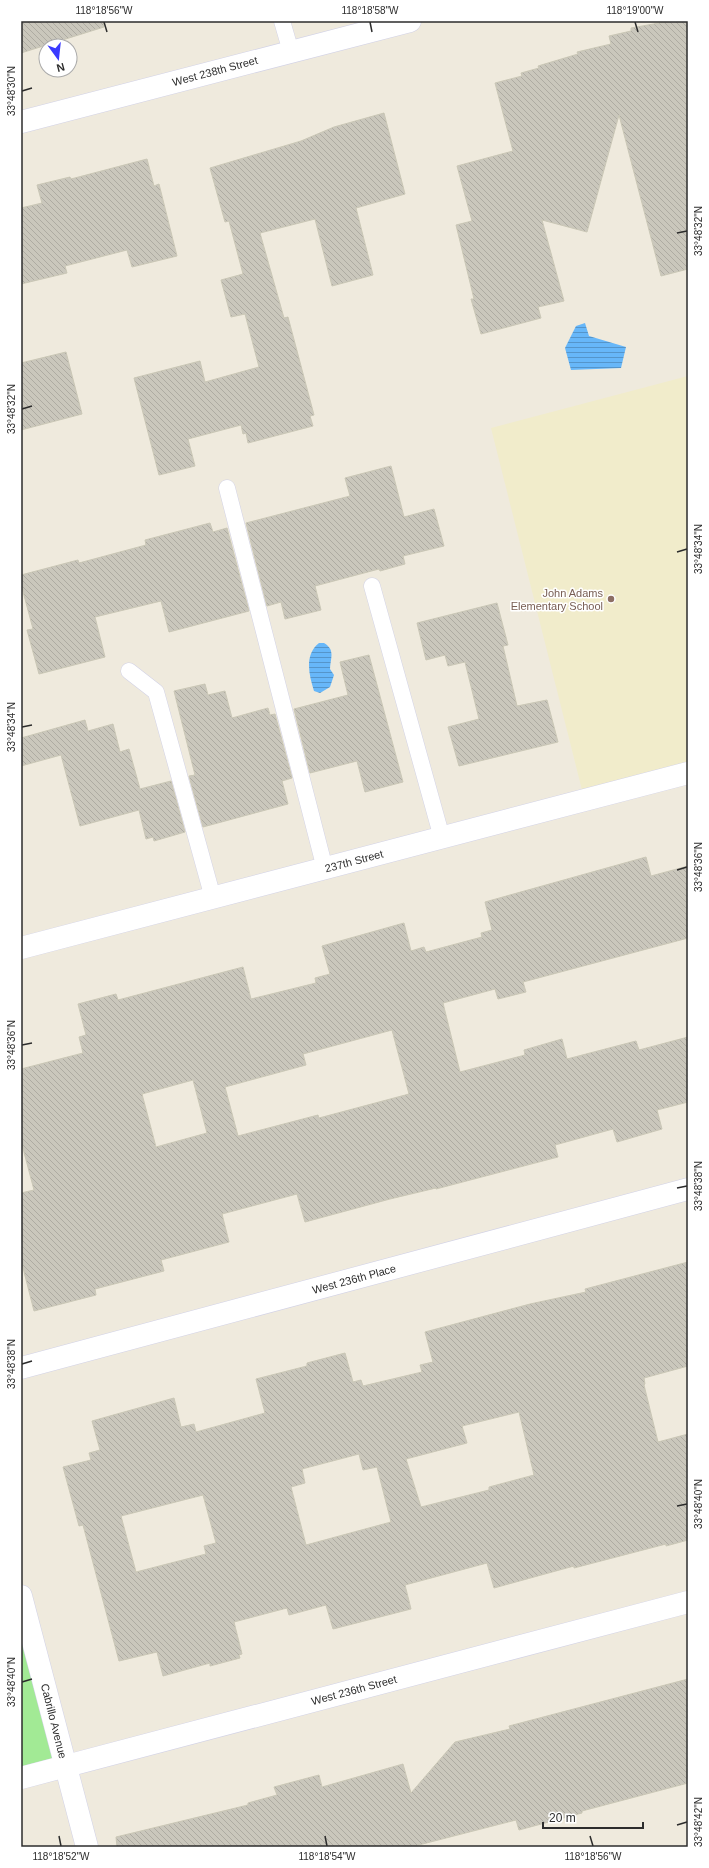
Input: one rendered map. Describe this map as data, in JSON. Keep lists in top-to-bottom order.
{
  "streets": {
    "street": [
      "West 238th Street",
      "237th Street",
      "West 236th Place",
      "West 236th Street",
      "Cabrillo Avenue"
    ]
  },
  "crossings": [
    ["West 236th Street", "Cabrillo Avenue"]
  ],
  "places": ["John Adams Elementary School"],
  "scale_bar": "20 m",
  "north": "bottom",
  "coordinates": [
    "118°18'56\"W",
    "118°18'58\"W",
    "118°19'00\"W",
    "33°48'30\"N",
    "33°48'32\"N",
    "33°48'34\"N",
    "33°48'36\"N",
    "33°48'38\"N",
    "33°48'40\"N",
    "33°48'42\"N",
    "118°18'52\"W",
    "118°18'54\"W"
  ]
}
